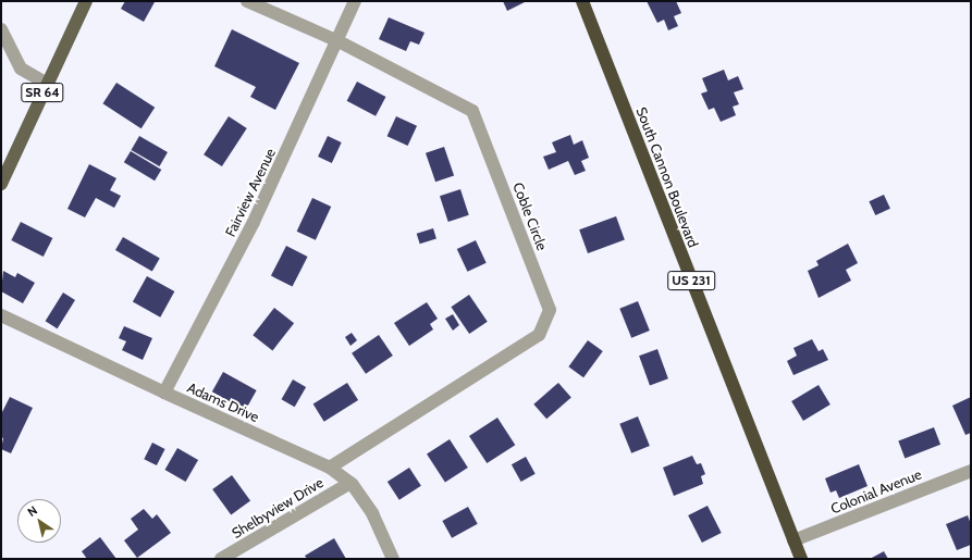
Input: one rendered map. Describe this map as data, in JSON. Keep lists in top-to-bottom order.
{
  "streets": {
    "highway": ["South Cannon Boulevard", "US 231"],
    "main road": ["SR 64"],
    "street": [
      "Fairview Avenue",
      "Coble Circle",
      "Adams Drive",
      "Colonial Avenue",
      "Shelbyview Drive"
    ]
  },
  "crossings": [
    ["South Cannon Boulevard", "Colonial Avenue"],
    ["Fairview Avenue", "Coble Circle"],
    ["Fairview Avenue", "Adams Drive"],
    ["Coble Circle", "Adams Drive"],
    ["Adams Drive", "Shelbyview Drive"]
  ],
  "north": "top left"
}
